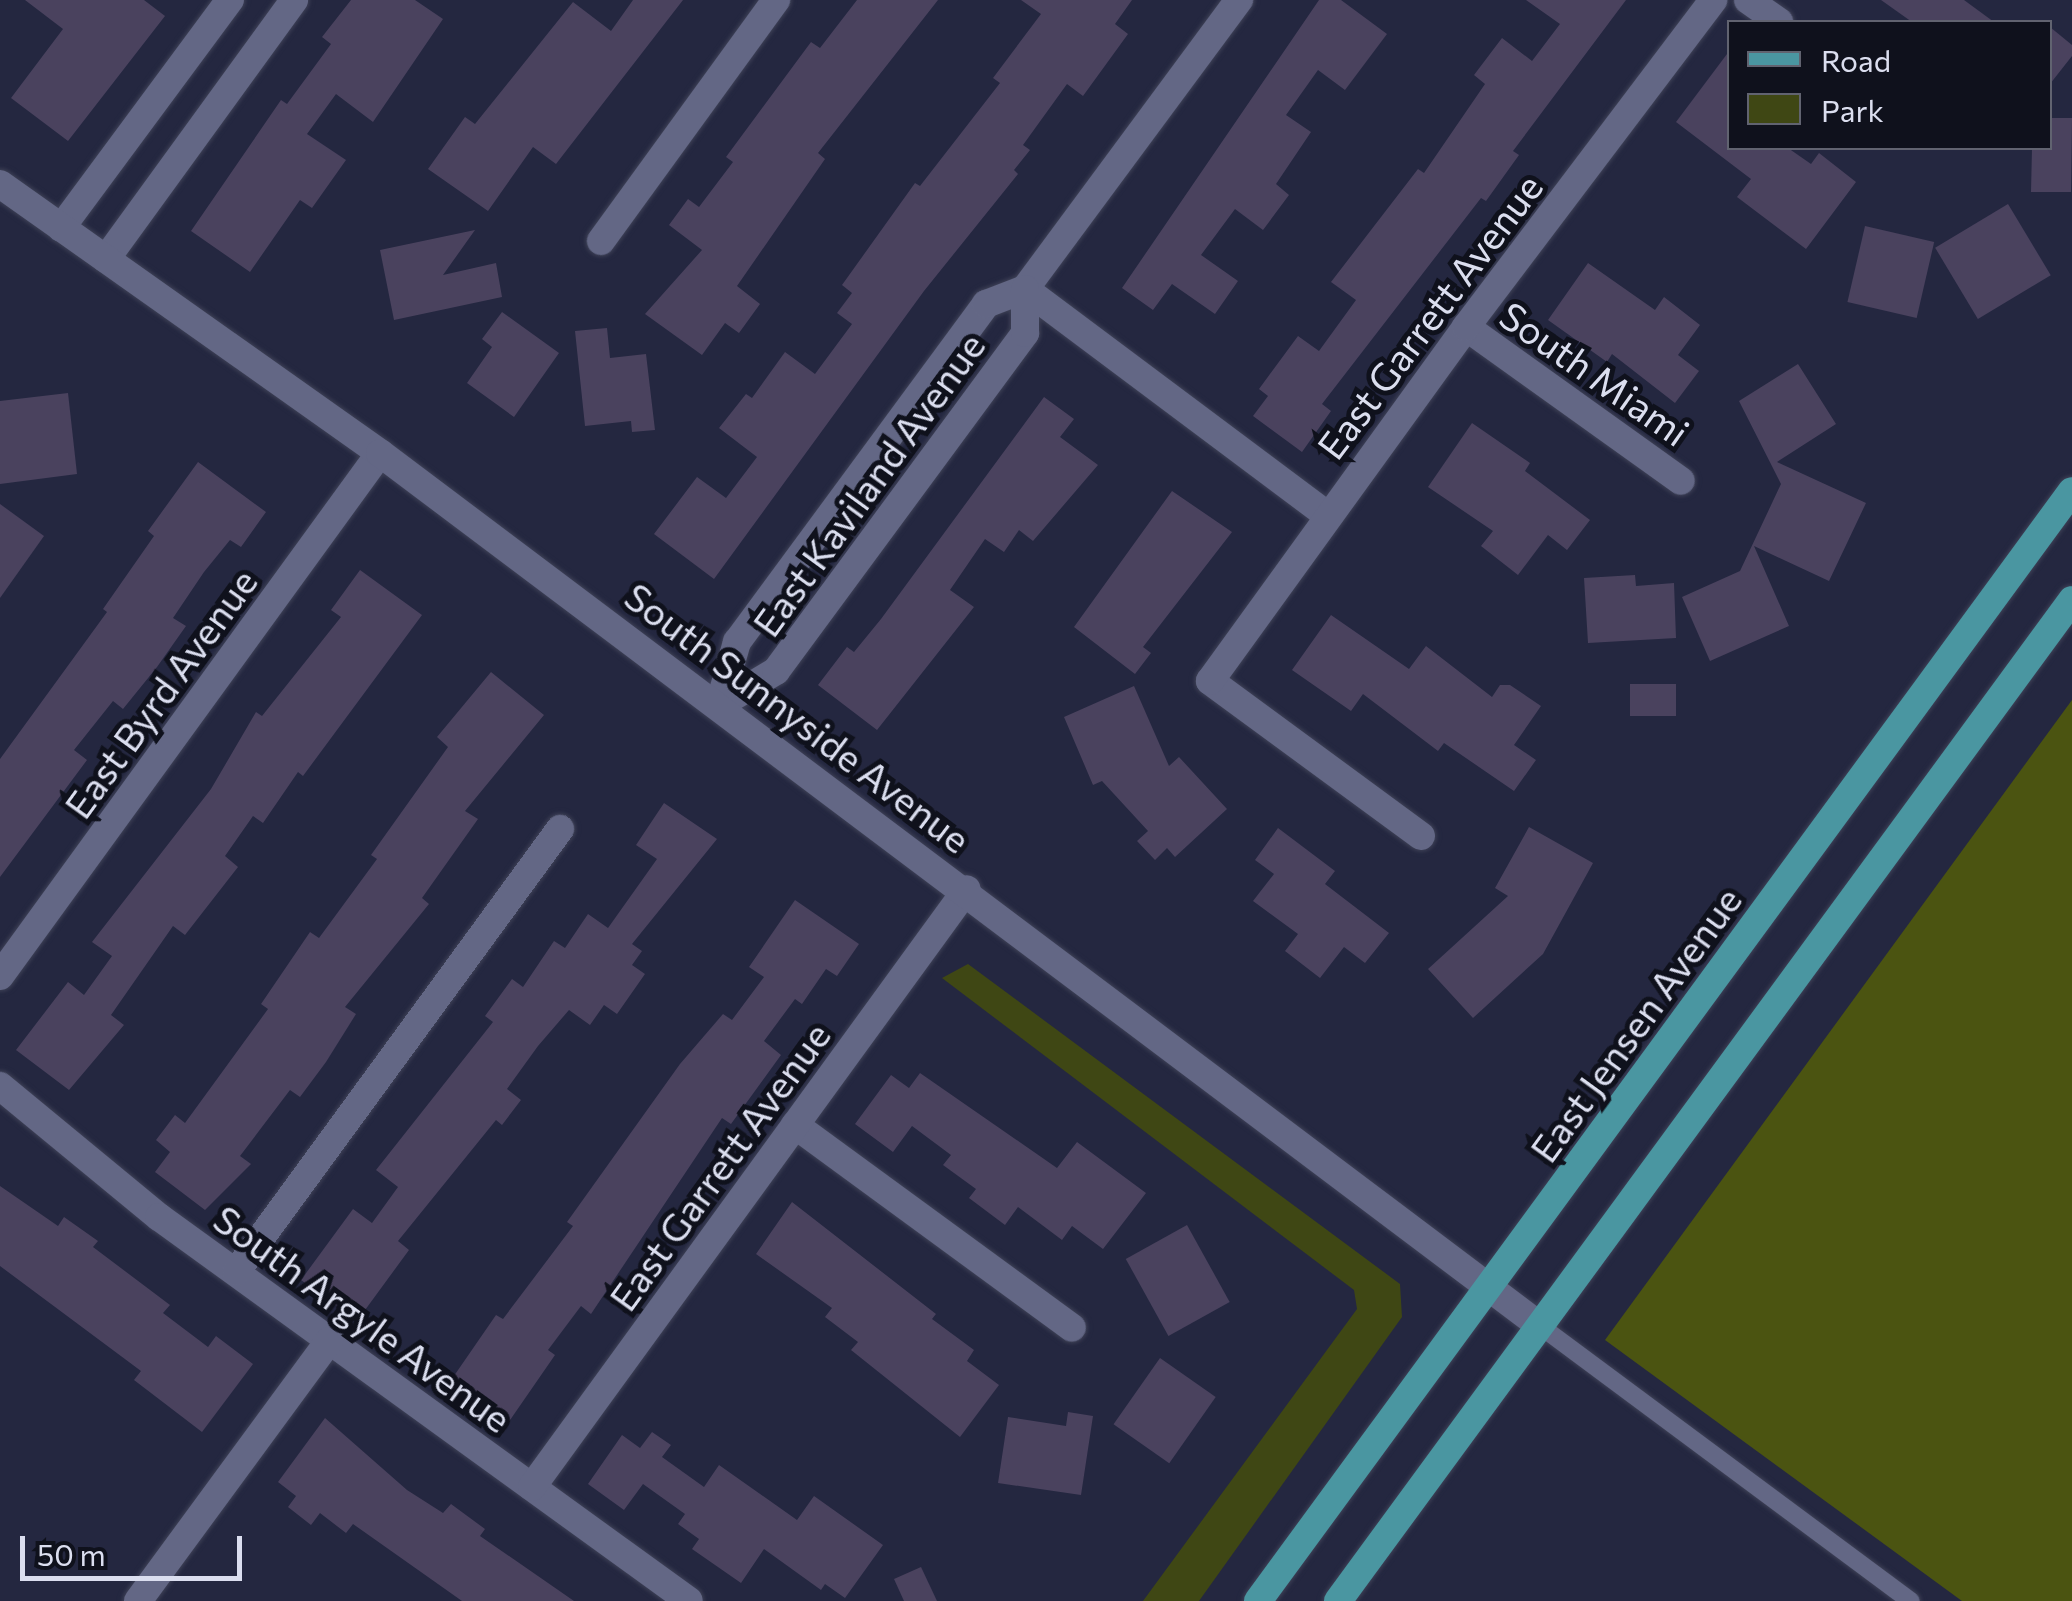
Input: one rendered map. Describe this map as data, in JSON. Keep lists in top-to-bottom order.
{
  "streets": {
    "main road": ["East Jensen Avenue"],
    "street": [
      "East Garrett Avenue",
      "South Miami",
      "East Kaviland Avenue",
      "East Byrd Avenue",
      "South Sunnyside Avenue",
      "South Argyle Avenue"
    ]
  },
  "crossings": [
    ["East Garrett Avenue", "South Miami"],
    ["East Garrett Avenue", "South Sunnyside Avenue"],
    ["East Garrett Avenue", "South Argyle Avenue"],
    ["East Kaviland Avenue", "South Sunnyside Avenue"],
    ["East Byrd Avenue", "South Sunnyside Avenue"],
    ["South Sunnyside Avenue", "East Jensen Avenue"]
  ],
  "legend": ["Road", "Park"],
  "scale_bar": "50 m"
}
